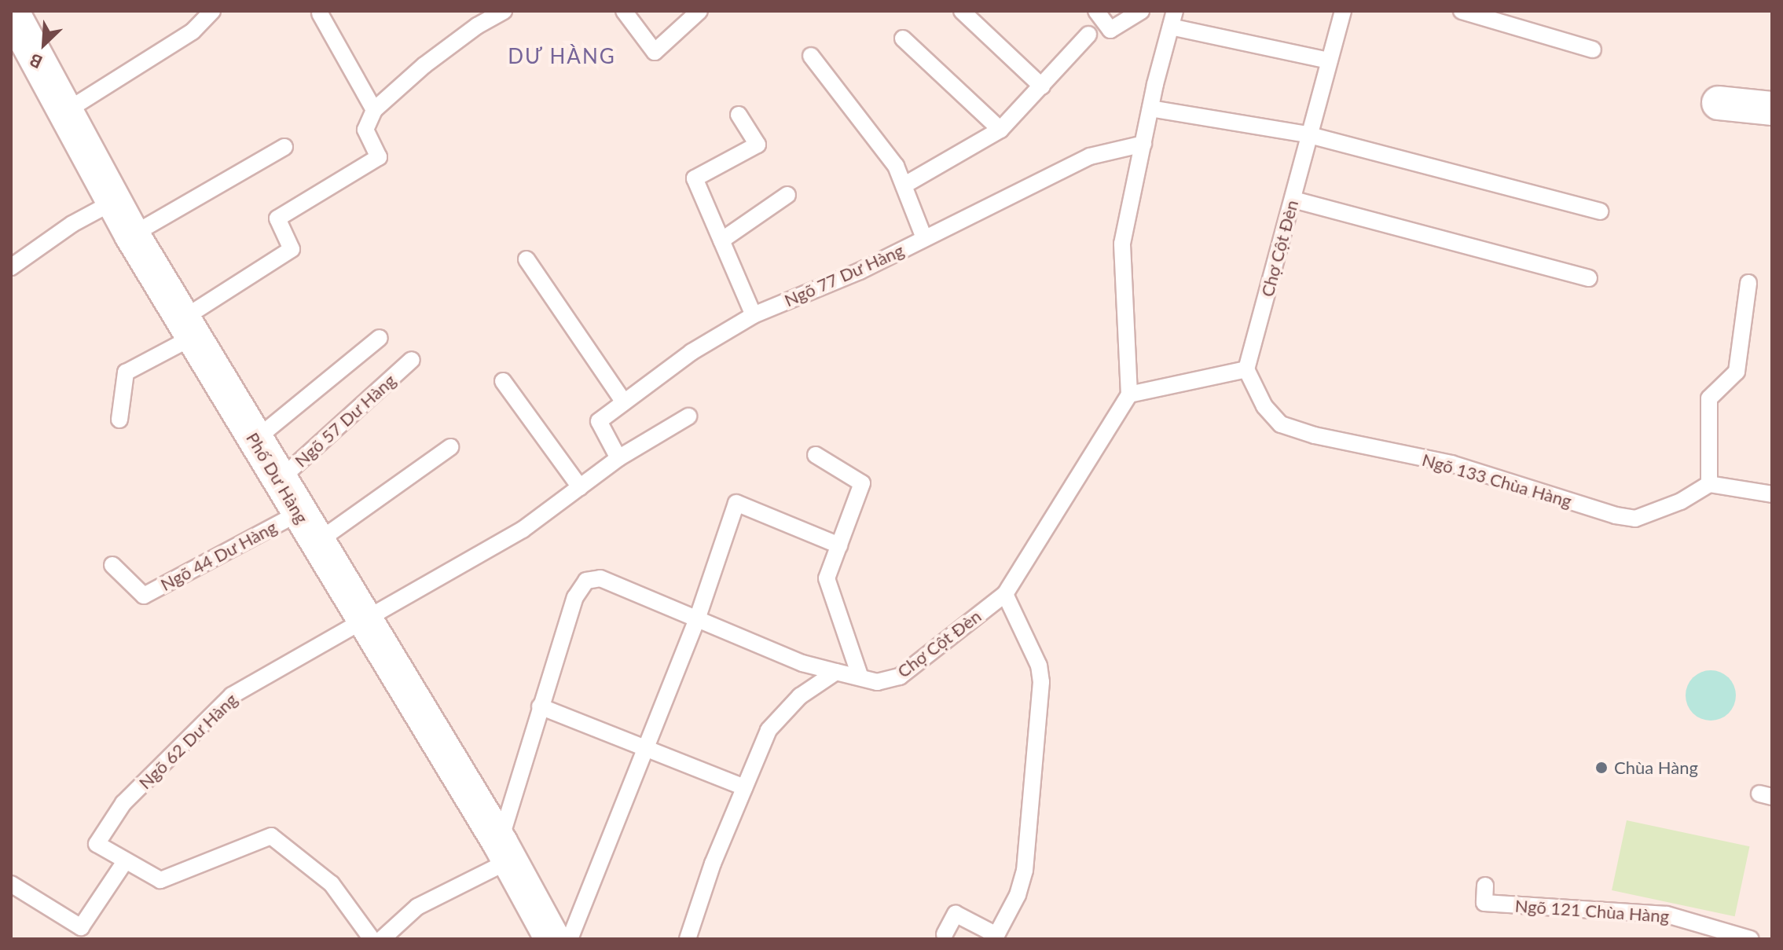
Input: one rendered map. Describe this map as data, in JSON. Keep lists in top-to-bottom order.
{
  "streets": {
    "street": ["Phố Dư Hàng"],
    "lane": [
      "Chợ Cột Đèn",
      "Ngõ 77 Dư Hàng",
      "Ngõ 57 Dư Hàng",
      "Ngõ 133 Chùa Hàng",
      "Ngõ 44 Dư Hàng",
      "Ngõ 62 Dư Hàng",
      "Ngõ 121 Chùa Hàng"
    ]
  },
  "crossings": [
    ["Chợ Cột Đèn", "Ngõ 133 Chùa Hàng"],
    ["Ngõ 77 Dư Hàng", "Ngõ 62 Dư Hàng"],
    ["Ngõ 57 Dư Hàng", "Phố Dư Hàng"],
    ["Phố Dư Hàng", "Ngõ 44 Dư Hàng"],
    ["Phố Dư Hàng", "Ngõ 62 Dư Hàng"]
  ],
  "districts": ["DƯ HÀNG"],
  "places": ["Chùa Hàng"],
  "north": "bottom left"
}
